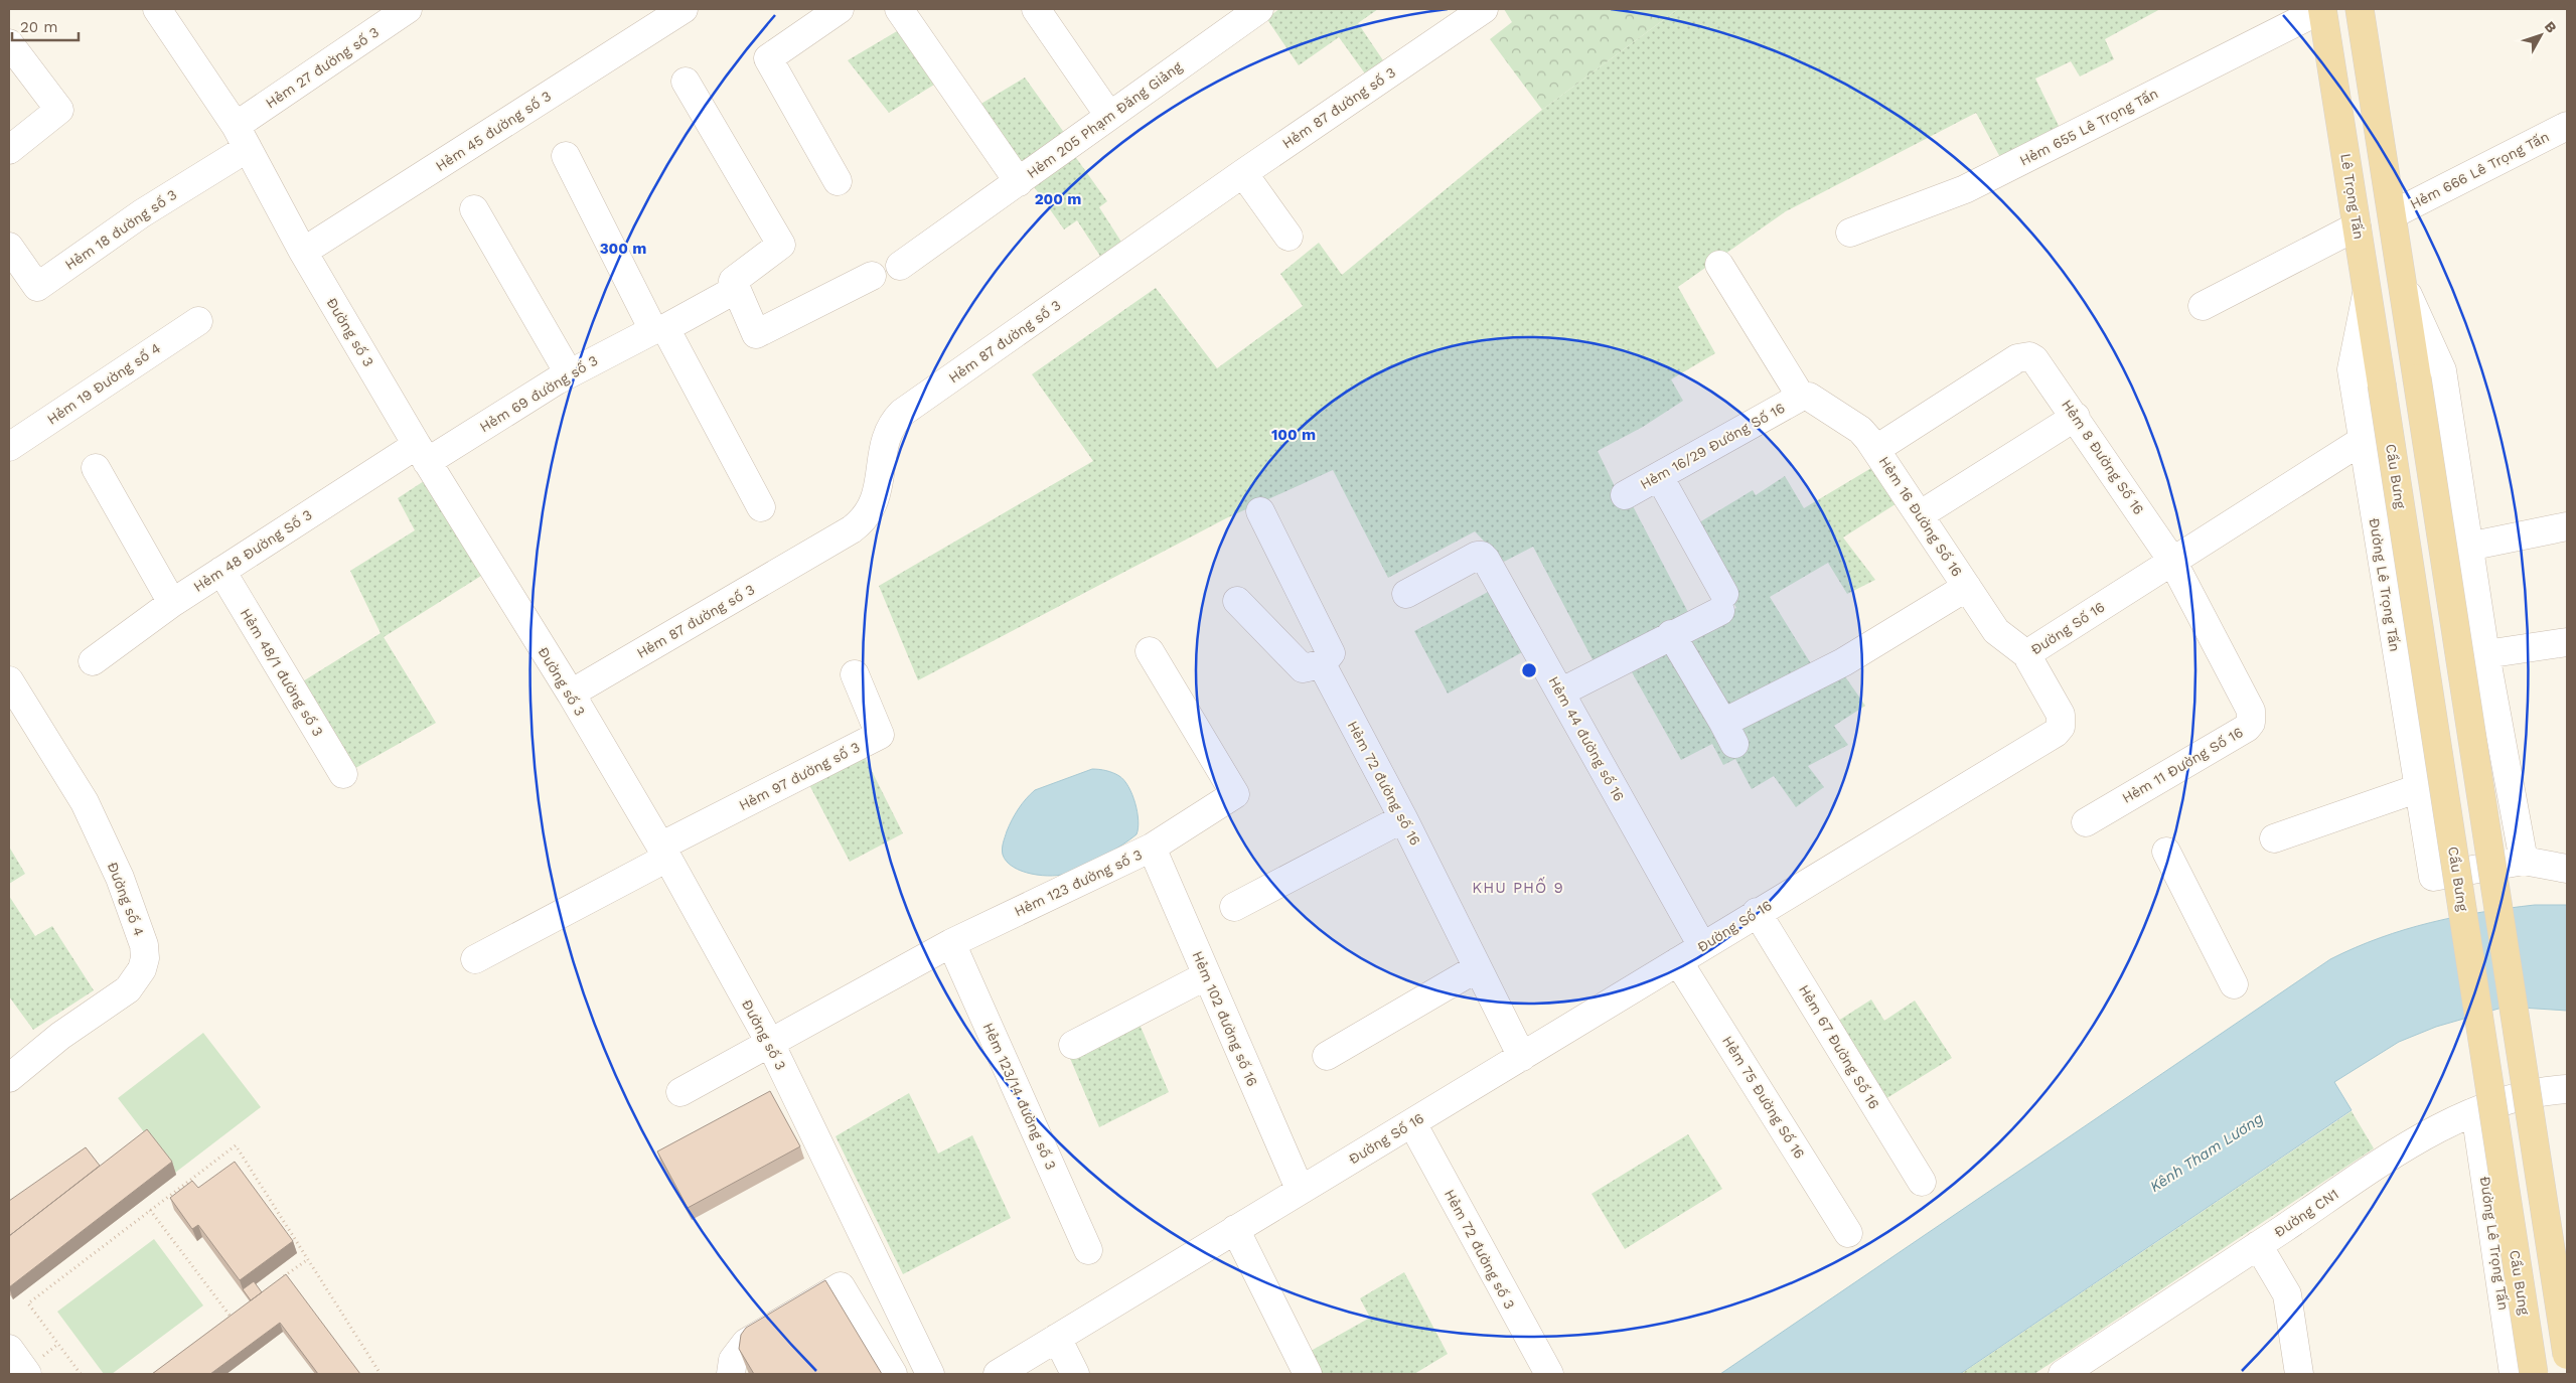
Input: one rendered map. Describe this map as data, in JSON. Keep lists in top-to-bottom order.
{
  "streets": {
    "main road": ["Lê Trọng Tấn", "Cầu Bưng"],
    "street": [
      "Hẻm 27 đường số 3",
      "Hẻm 87 đường số 3",
      "Hẻm 205 Phạm Đăng Giảng",
      "Hẻm 655 Lê Trọng Tấn",
      "Hẻm 45 đường số 3",
      "Hẻm 666 Lê Trọng Tấn",
      "Hẻm 18 đường số 3",
      "Đường số 3",
      "Hẻm 19 Đường số 4",
      "Hẻm 69 đường số 3",
      "Hẻm 16/29 Đường Số 16",
      "Hẻm 8 Đường Số 16",
      "Hẻm 16 Đường Số 16",
      "Hẻm 48 Đường Số 3",
      "Đường Lê Trọng Tấn",
      "Đường Số 16",
      "Hẻm 48/1 đường số 3",
      "Hẻm 44 đường số 16",
      "Hẻm 11 Đường Số 16",
      "Hẻm 97 đường số 3",
      "Hẻm 72 đường số 16",
      "Hẻm 123 đường số 3",
      "Đường số 4",
      "Hẻm 102 đường số 16",
      "Hẻm 67 Đường Số 16",
      "Hẻm 123/14 đường số 3",
      "Hẻm 75 Đường Số 16",
      "Đường CN1",
      "Hẻm 72 đường số 3"
    ]
  },
  "crossings": [
    ["Hẻm 27 đường số 3", "Hẻm 18 đường số 3"],
    ["Hẻm 27 đường số 3", "Đường số 3"],
    ["Hẻm 87 đường số 3", "Đường số 3"],
    ["Hẻm 655 Lê Trọng Tấn", "Lê Trọng Tấn"],
    ["Hẻm 45 đường số 3", "Đường số 3"],
    ["Lê Trọng Tấn", "Cầu Bưng"],
    ["Lê Trọng Tấn", "Đường Lê Trọng Tấn"],
    ["Hẻm 18 đường số 3", "Đường số 3"],
    ["Đường số 3", "Hẻm 69 đường số 3"],
    ["Đường số 3", "Hẻm 48 Đường Số 3"],
    ["Đường số 3", "Hẻm 97 đường số 3"],
    ["Đường số 3", "Hẻm 123 đường số 3"],
    ["Hẻm 69 đường số 3", "Hẻm 48 Đường Số 3"],
    ["Hẻm 16/29 Đường Số 16", "Hẻm 16 Đường Số 16"],
    ["Hẻm 8 Đường Số 16", "Hẻm 16 Đường Số 16"],
    ["Hẻm 8 Đường Số 16", "Đường Số 16"],
    ["Hẻm 8 Đường Số 16", "Hẻm 11 Đường Số 16"],
    ["Hẻm 16 Đường Số 16", "Đường Số 16"],
    ["Hẻm 48 Đường Số 3", "Hẻm 48/1 đường số 3"],
    ["Đường Lê Trọng Tấn", "Đường Số 16"],
    ["Đường Lê Trọng Tấn", "Đường CN1"],
    ["Đường Số 16", "Hẻm 44 đường số 16"],
    ["Đường Số 16", "Hẻm 11 Đường Số 16"],
    ["Đường Số 16", "Hẻm 72 đường số 16"],
    ["Đường Số 16", "Hẻm 102 đường số 16"],
    ["Đường Số 16", "Hẻm 67 Đường Số 16"],
    ["Đường Số 16", "Hẻm 75 Đường Số 16"],
    ["Đường Số 16", "Hẻm 72 đường số 3"],
    ["Hẻm 123 đường số 3", "Hẻm 102 đường số 16"],
    ["Hẻm 123 đường số 3", "Hẻm 123/14 đường số 3"]
  ],
  "districts": ["KHU PHỐ 9"],
  "water": ["Kênh Tham Lương"],
  "scale_bar": "20 m",
  "north": "top right",
  "rings": ["200 m", "300 m", "100 m"]
}
